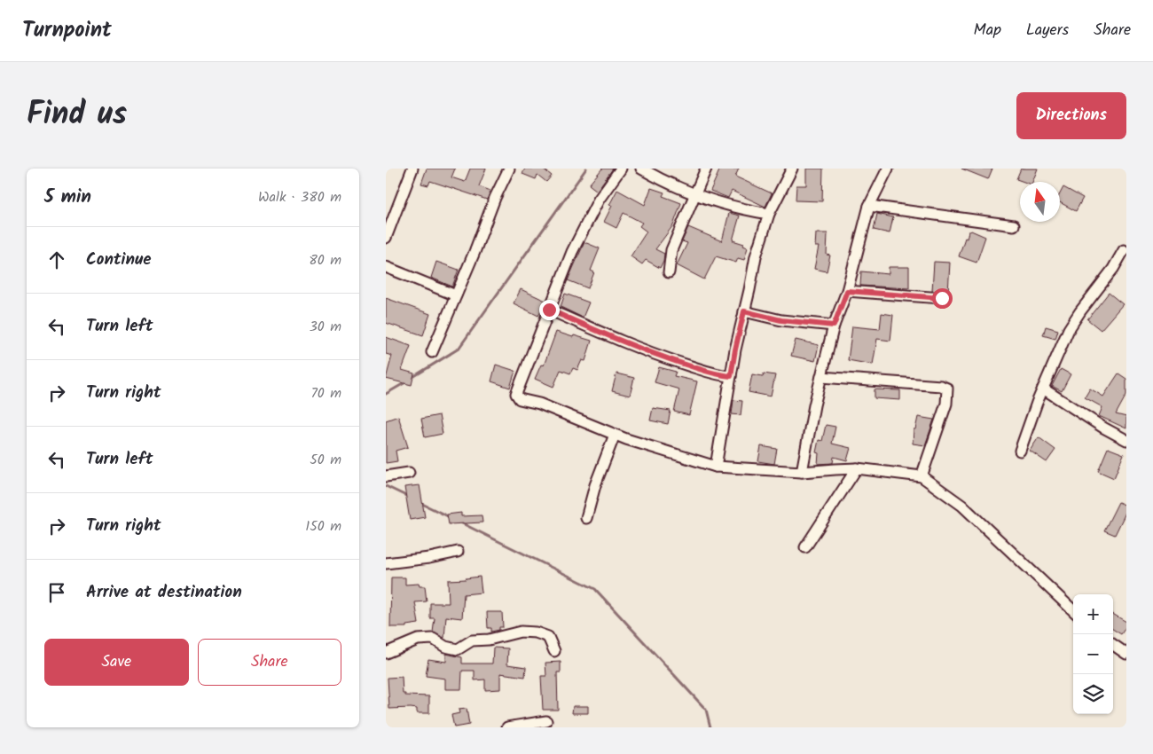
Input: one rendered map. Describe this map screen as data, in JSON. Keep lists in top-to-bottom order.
{
  "north": "top",
  "page": {
    "header": "Turnpoint",
    "nav": ["Map", "Layers", "Share"],
    "title": "Find us",
    "buttons": [
      "Directions",
      ["Save", "Share"]
    ],
    "heading": ["5 min", "Walk · 380 m"],
    "list": [
      ["Continue", "80 m"],
      ["Turn left", "30 m"],
      ["Turn right", "70 m"],
      ["Turn left", "50 m"],
      ["Turn right", "150 m"],
      "Arrive at destination"
    ],
    "map_buttons": ["+", "−"]
  }
}
